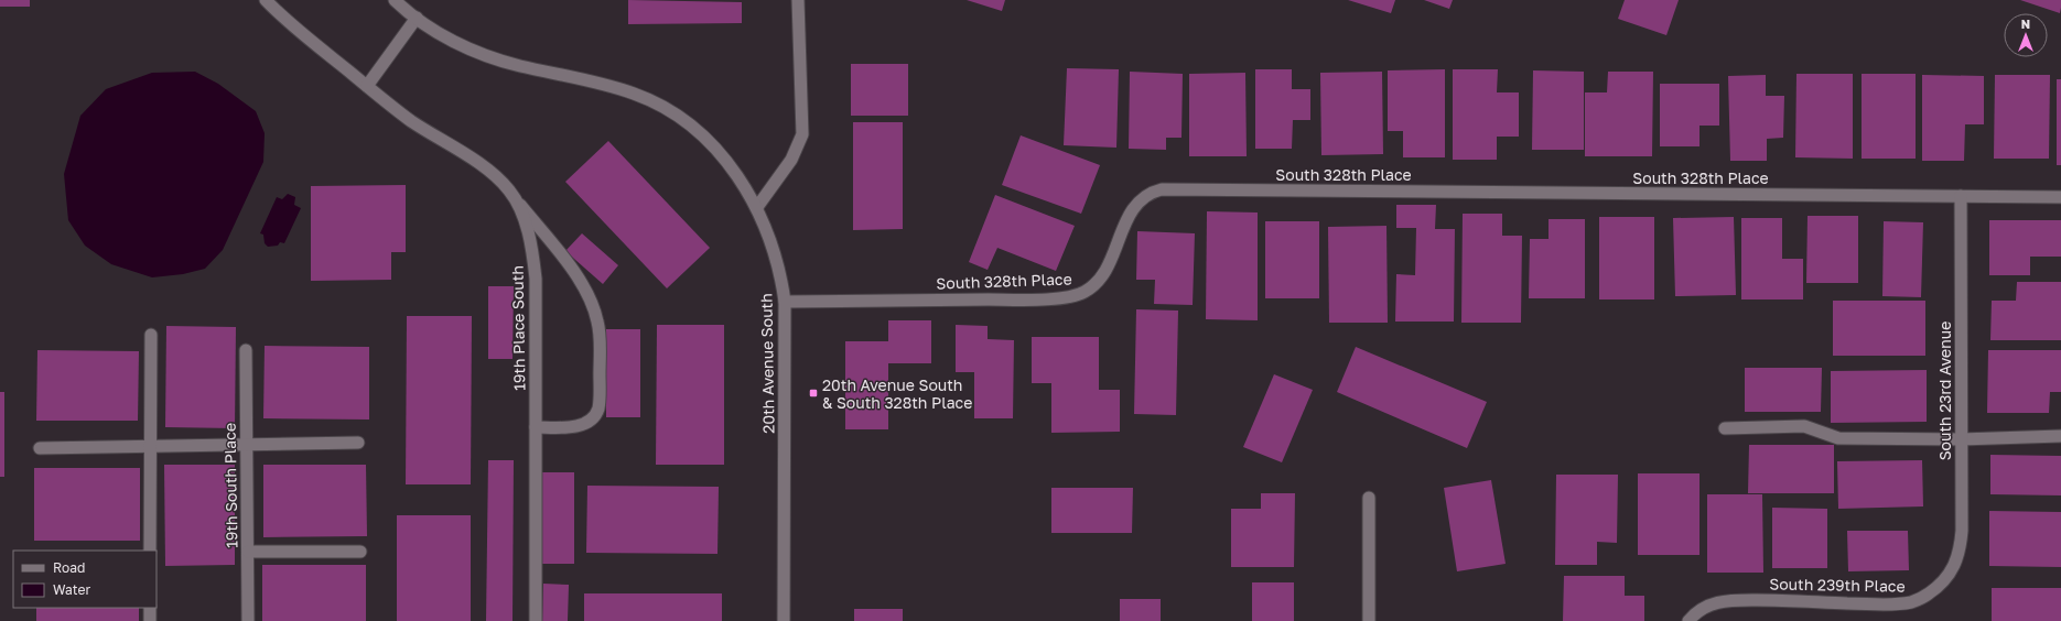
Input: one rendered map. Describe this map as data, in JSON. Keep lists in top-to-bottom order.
{
  "streets": {
    "street": [
      "South 328th Place",
      "19th Place South",
      "20th Avenue South",
      "South 23rd Avenue",
      "19th South Place",
      "South 239th Place"
    ]
  },
  "crossings": [
    ["South 328th Place", "20th Avenue South"],
    ["South 328th Place", "South 23rd Avenue"],
    ["South 23rd Avenue", "South 239th Place"]
  ],
  "places": {
    "transit": ["20th Avenue South & South 328th Place"]
  },
  "legend": ["Road", "Water"],
  "north": "top"
}
